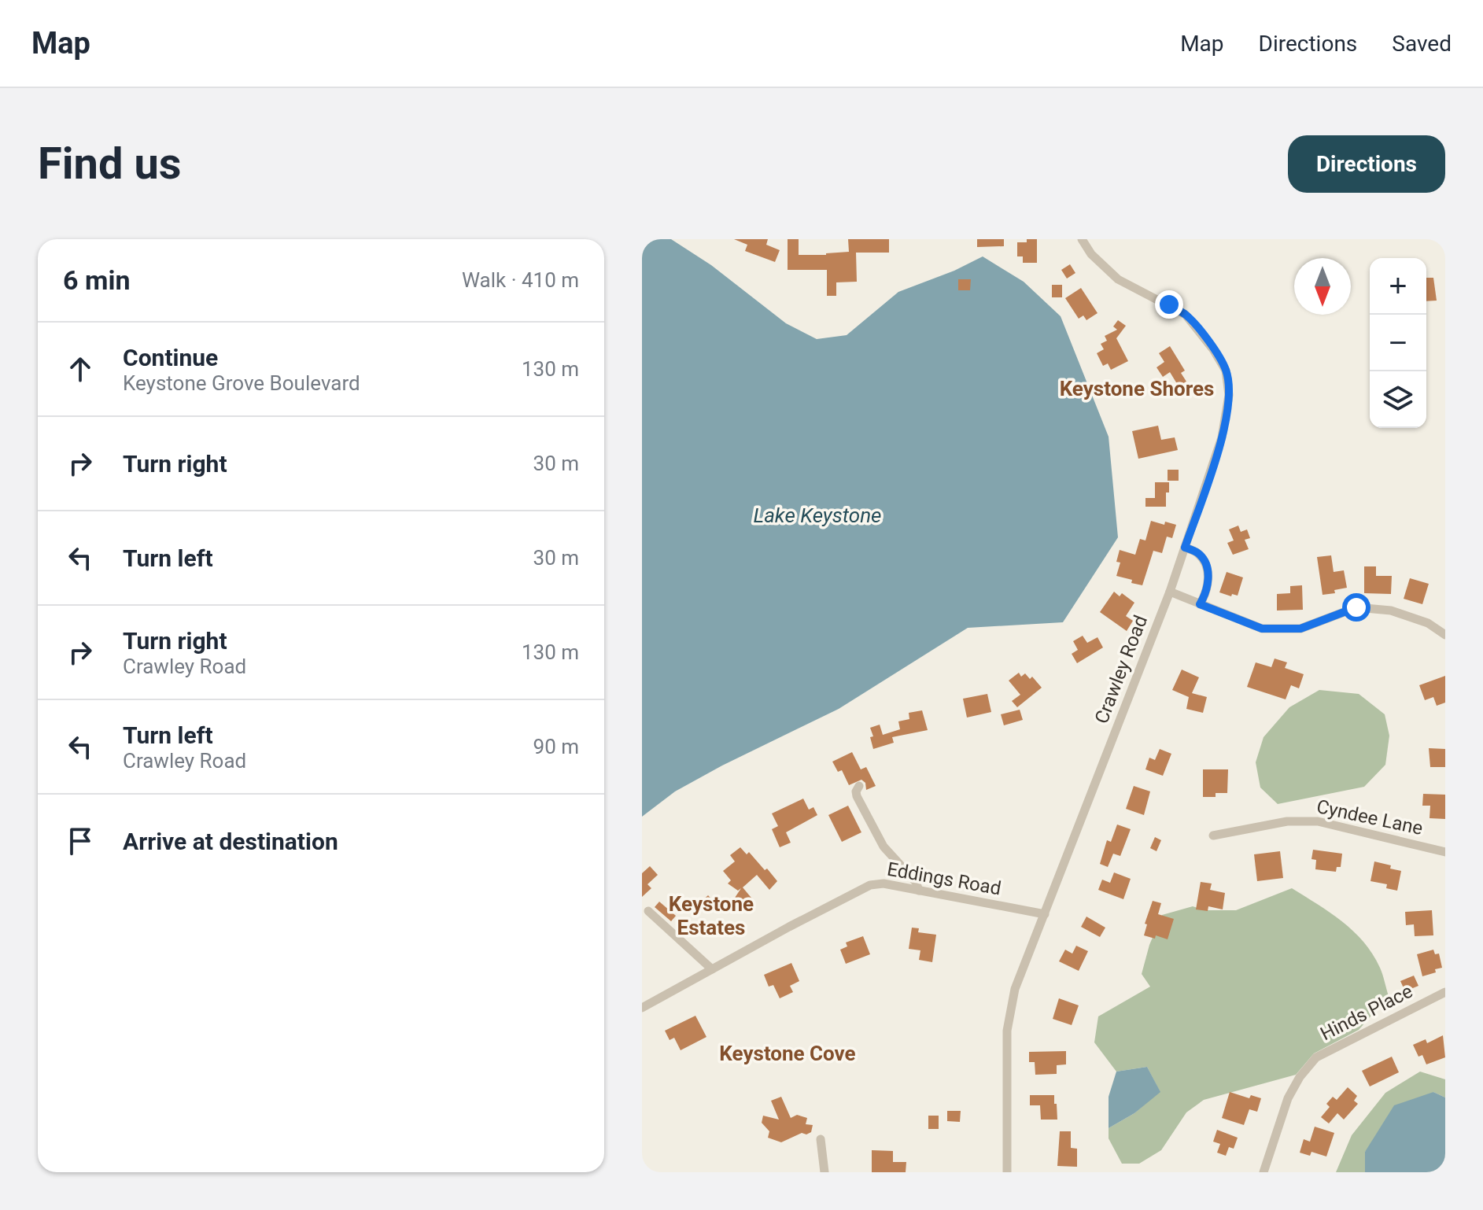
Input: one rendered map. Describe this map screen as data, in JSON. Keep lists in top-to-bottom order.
{
  "streets": {
    "street": [
      "Crawley Road",
      "Cyndee Lane",
      "Eddings Road",
      "Hinds Place"
    ]
  },
  "crossings": [
    ["Crawley Road", "Eddings Road"]
  ],
  "districts": ["Keystone Shores", "Keystone Estates", "Keystone Cove"],
  "water": ["Lake Keystone"],
  "north": "bottom",
  "page": {
    "header": "Map",
    "nav": ["Map", "Directions", "Saved"],
    "buttons": "Directions",
    "title": "Find us",
    "heading": ["6 min", "Walk · 410 m"],
    "map_buttons": ["+", "−"],
    "list": [
      ["Continue", "Keystone Grove Boulevard", "130 m"],
      ["Turn right", "30 m"],
      ["Turn left", "30 m"],
      ["Turn right", "Crawley Road", "130 m"],
      ["Turn left", "Crawley Road", "90 m"],
      "Arrive at destination"
    ]
  }
}
